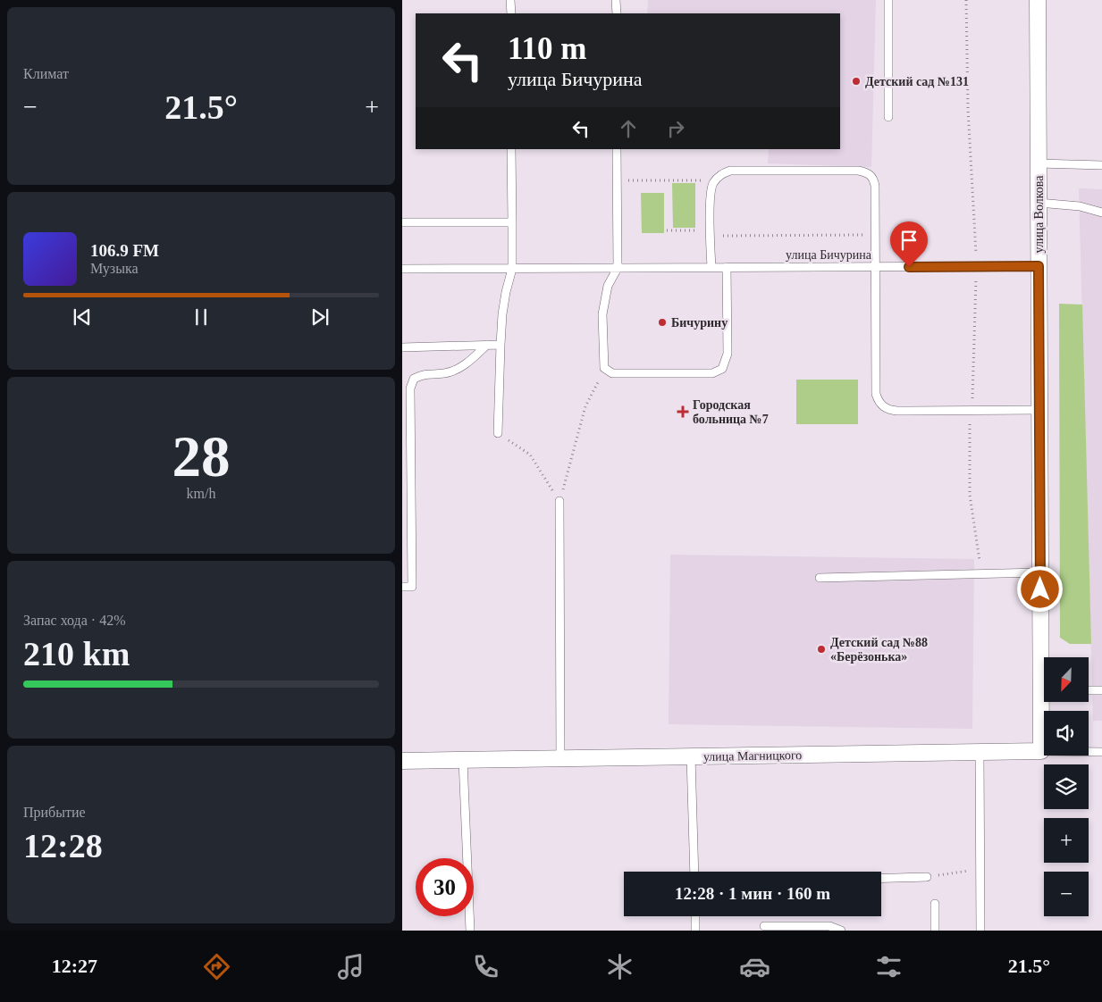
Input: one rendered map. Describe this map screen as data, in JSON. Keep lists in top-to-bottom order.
{
  "streets": {
    "street": ["улица Волкова", "улица Магницкого"],
    "lane": ["улица Бичурина"]
  },
  "crossings": [
    ["улица Волкова", "улица Бичурина"],
    ["улица Волкова", "улица Магницкого"]
  ],
  "places": {
    "other": ["Детский сад №131", "Бичурину", "Детский сад №88 «Берёзонька»"],
    "health": ["Городская больница №7"]
  },
  "north": "bottom left",
  "page": {
    "tile": [
      "Климат",
      ["28", "km/h"],
      ["Запас хода · 42%", "210 km"],
      ["Прибытие", "12:28"]
    ],
    "turn": ["110 m", "улица Бичурина"],
    "heat": ["−", "21.5°", "+"],
    "song": ["106.9 FM", "Музыка"],
    "map_buttons": ["+", "−"],
    "limit": "30",
    "trip": "12:28 · 1 мин · 160 m",
    "tabs": ["12:27", "21.5°"]
  }
}
